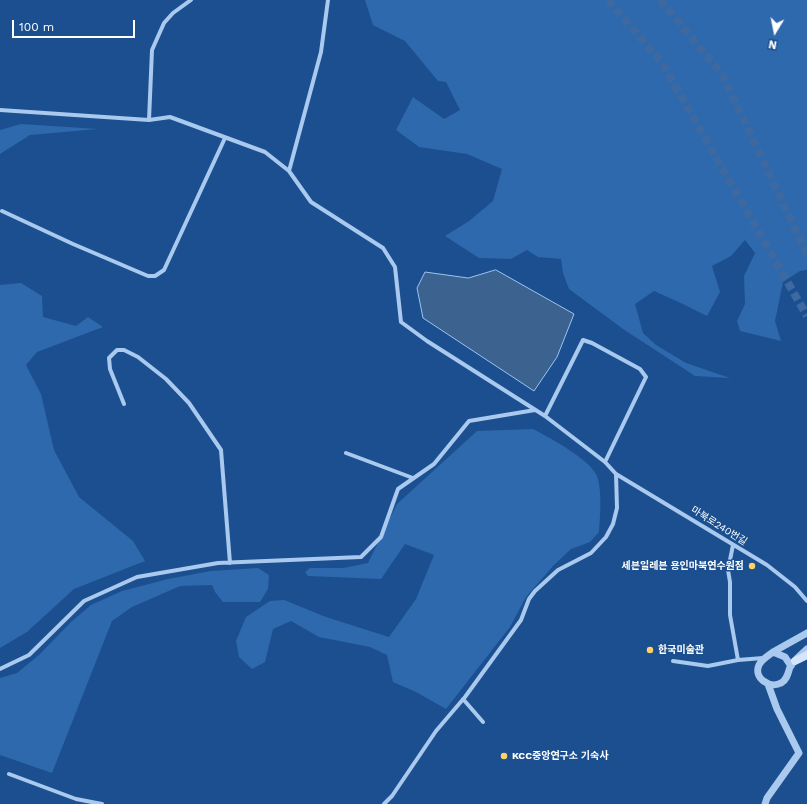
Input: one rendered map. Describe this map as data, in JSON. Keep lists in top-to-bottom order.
{
  "streets": {
    "street": ["마북로240번길"]
  },
  "places": ["세븐일레븐 용인마북연수원점", "한국미술관", "KCC중앙연구소 기숙사"],
  "scale_bar": "100 m",
  "north": "bottom"
}
